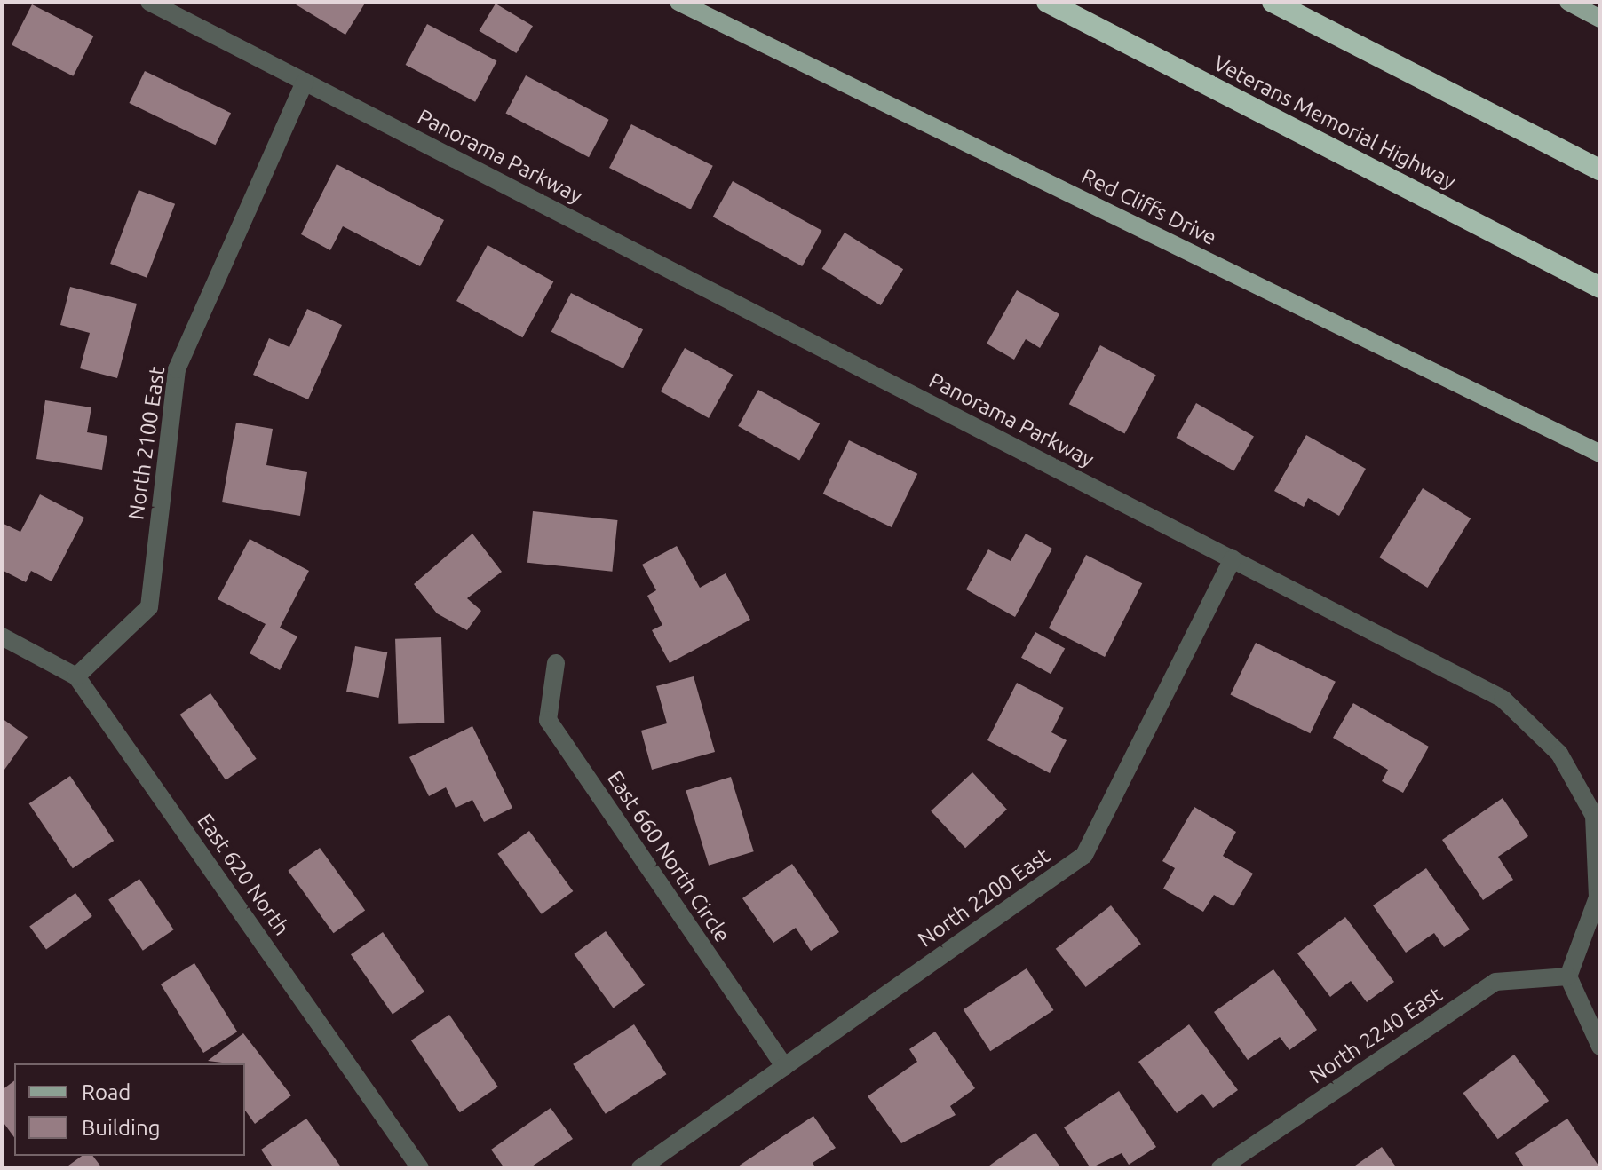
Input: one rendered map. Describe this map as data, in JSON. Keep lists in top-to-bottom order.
{
  "streets": {
    "highway": ["Veterans Memorial Highway"],
    "main road": ["Red Cliffs Drive"],
    "street": [
      "Panorama Parkway",
      "North 2100 East",
      "East 660 North Circle",
      "East 620 North",
      "North 2200 East",
      "North 2240 East"
    ]
  },
  "crossings": [
    ["Panorama Parkway", "North 2100 East"],
    ["Panorama Parkway", "North 2200 East"],
    ["Panorama Parkway", "North 2240 East"],
    ["North 2100 East", "East 620 North"],
    ["East 660 North Circle", "North 2200 East"]
  ],
  "legend": ["Road", "Building"]
}
